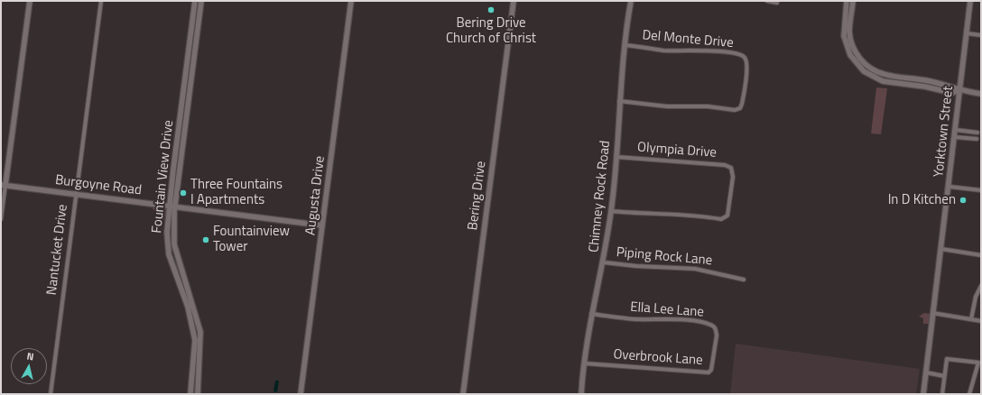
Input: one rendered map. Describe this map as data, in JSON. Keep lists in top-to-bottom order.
{
  "streets": {
    "street": [
      "Del Monte Drive",
      "Yorktown Street",
      "Olympia Drive",
      "Fountain View Drive",
      "Burgoyne Road",
      "Augusta Drive",
      "Bering Drive",
      "Chimney Rock Road",
      "Nantucket Drive",
      "Piping Rock Lane",
      "Ella Lee Lane",
      "Overbrook Lane"
    ]
  },
  "crossings": [
    ["Del Monte Drive", "Chimney Rock Road"],
    ["Olympia Drive", "Chimney Rock Road"],
    ["Fountain View Drive", "Burgoyne Road"],
    ["Burgoyne Road", "Augusta Drive"],
    ["Burgoyne Road", "Nantucket Drive"],
    ["Chimney Rock Road", "Piping Rock Lane"],
    ["Chimney Rock Road", "Ella Lee Lane"],
    ["Chimney Rock Road", "Overbrook Lane"],
    ["Ella Lee Lane", "Overbrook Lane"]
  ],
  "places": [
    "Bering Drive Church of Christ",
    "Three Fountains I Apartments",
    "In D Kitchen",
    "Fountainview Tower"
  ],
  "north": "top"
}
